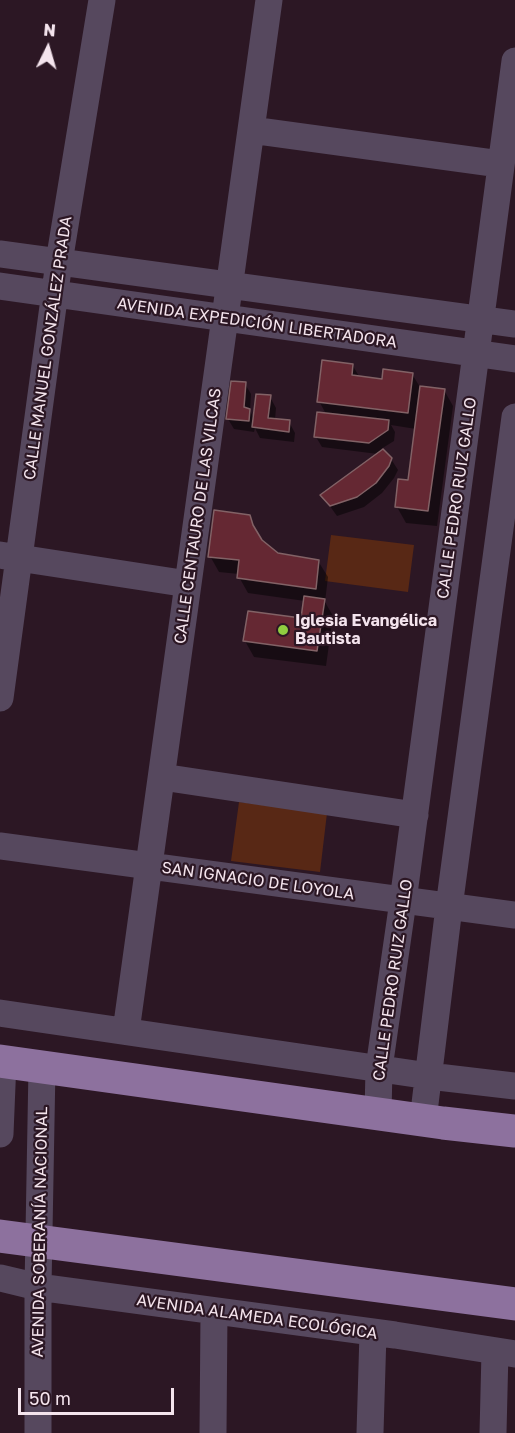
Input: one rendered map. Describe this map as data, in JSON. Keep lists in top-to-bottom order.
{
  "streets": {
    "street": [
      "AVENIDA EXPEDICIÓN LIBERTADORA",
      "CALLE MANUEL GONZÁLEZ PRADA",
      "CALLE PEDRO RUIZ GALLO",
      "CALLE CENTAURO DE LAS VILCAS",
      "SAN IGNACIO DE LOYOLA",
      "AVENIDA SOBERANÍA NACIONAL",
      "AVENIDA ALAMEDA ECOLÓGICA"
    ]
  },
  "crossings": [
    ["AVENIDA EXPEDICIÓN LIBERTADORA", "CALLE MANUEL GONZÁLEZ PRADA"],
    ["AVENIDA EXPEDICIÓN LIBERTADORA", "CALLE PEDRO RUIZ GALLO"],
    ["AVENIDA EXPEDICIÓN LIBERTADORA", "CALLE CENTAURO DE LAS VILCAS"],
    ["CALLE PEDRO RUIZ GALLO", "SAN IGNACIO DE LOYOLA"],
    ["CALLE CENTAURO DE LAS VILCAS", "SAN IGNACIO DE LOYOLA"],
    ["AVENIDA SOBERANÍA NACIONAL", "AVENIDA ALAMEDA ECOLÓGICA"]
  ],
  "places": ["Iglesia Evangélica Bautista"],
  "scale_bar": "50 m",
  "north": "top"
}
